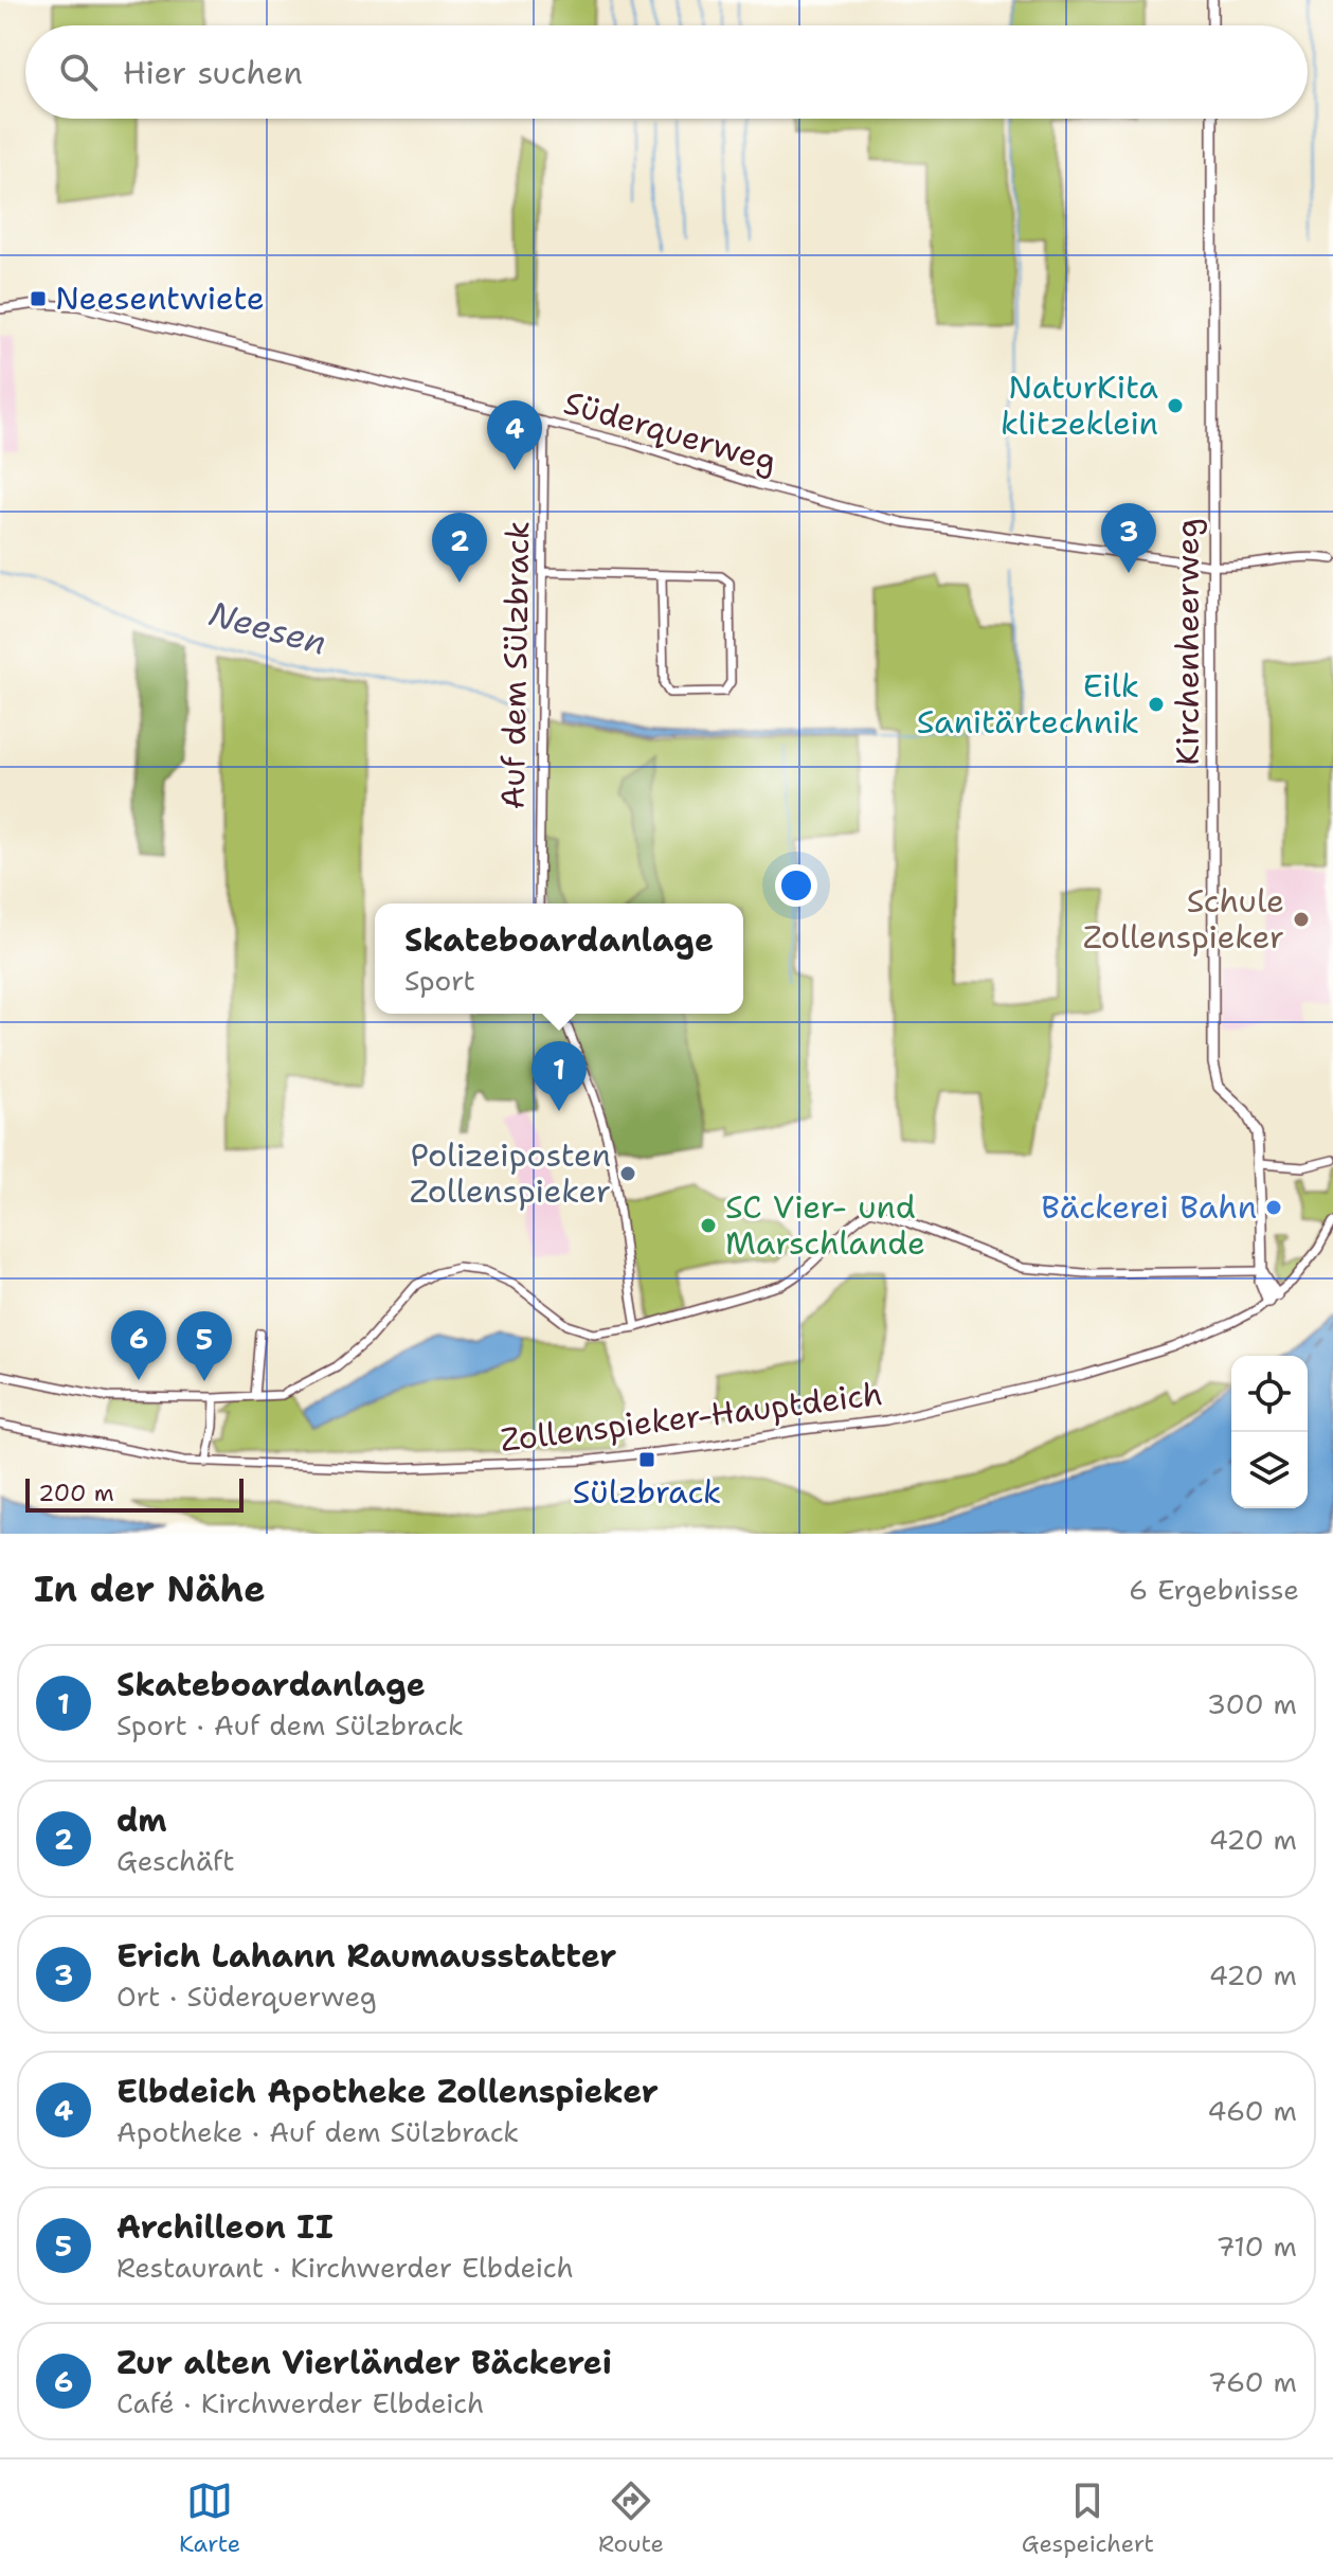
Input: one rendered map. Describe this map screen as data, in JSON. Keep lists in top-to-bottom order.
{
  "streets": {
    "main road": ["Kirchenheerweg"],
    "street": ["Süderquerweg", "Auf dem Sülzbrack", "Zollenspieker-Hauptdeich"]
  },
  "crossings": [
    ["Süderquerweg", "Kirchenheerweg"],
    ["Süderquerweg", "Auf dem Sülzbrack"],
    ["Kirchenheerweg", "Zollenspieker-Hauptdeich"]
  ],
  "water": ["Neesen"],
  "places": {
    "transit": ["Neesentwiete", "Sülzbrack"],
    "other": [
      "NaturKita klitzeklein",
      "Eilk Sanitärtechnik",
      "Schule Zollenspieker",
      "Polizeiposten Zollenspieker",
      "Bäckerei Bahn",
      "SC Vier- und Marschlande"
    ]
  },
  "scale_bar": "200 m",
  "page": {
    "search": "Hier suchen",
    "pins": [
      "4",
      "3",
      "2",
      "1",
      "6",
      "5"
    ],
    "popup": ["Skateboardanlage", "Sport"],
    "scale": "200 m",
    "heading": ["In der Nähe", "6 Ergebnisse"],
    "list": [
      {
        "mark": "1",
        "name": "Skateboardanlage",
        "note": "Sport · Auf dem Sülzbrack",
        "value": "300 m"
      },
      {
        "mark": "2",
        "name": "dm",
        "note": "Geschäft",
        "value": "420 m"
      },
      {
        "mark": "3",
        "name": "Erich Lahann Raumausstatter",
        "note": "Ort · Süderquerweg",
        "value": "420 m"
      },
      {
        "mark": "4",
        "name": "Elbdeich Apotheke Zollenspieker",
        "note": "Apotheke · Auf dem Sülzbrack",
        "value": "460 m"
      },
      {
        "mark": "5",
        "name": "Archilleon II",
        "note": "Restaurant · Kirchwerder Elbdeich",
        "value": "710 m"
      },
      {
        "mark": "6",
        "name": "Zur alten Vierländer Bäckerei",
        "note": "Café · Kirchwerder Elbdeich",
        "value": "760 m"
      }
    ],
    "nav": ["Karte", "Route", "Gespeichert"]
  }
}
